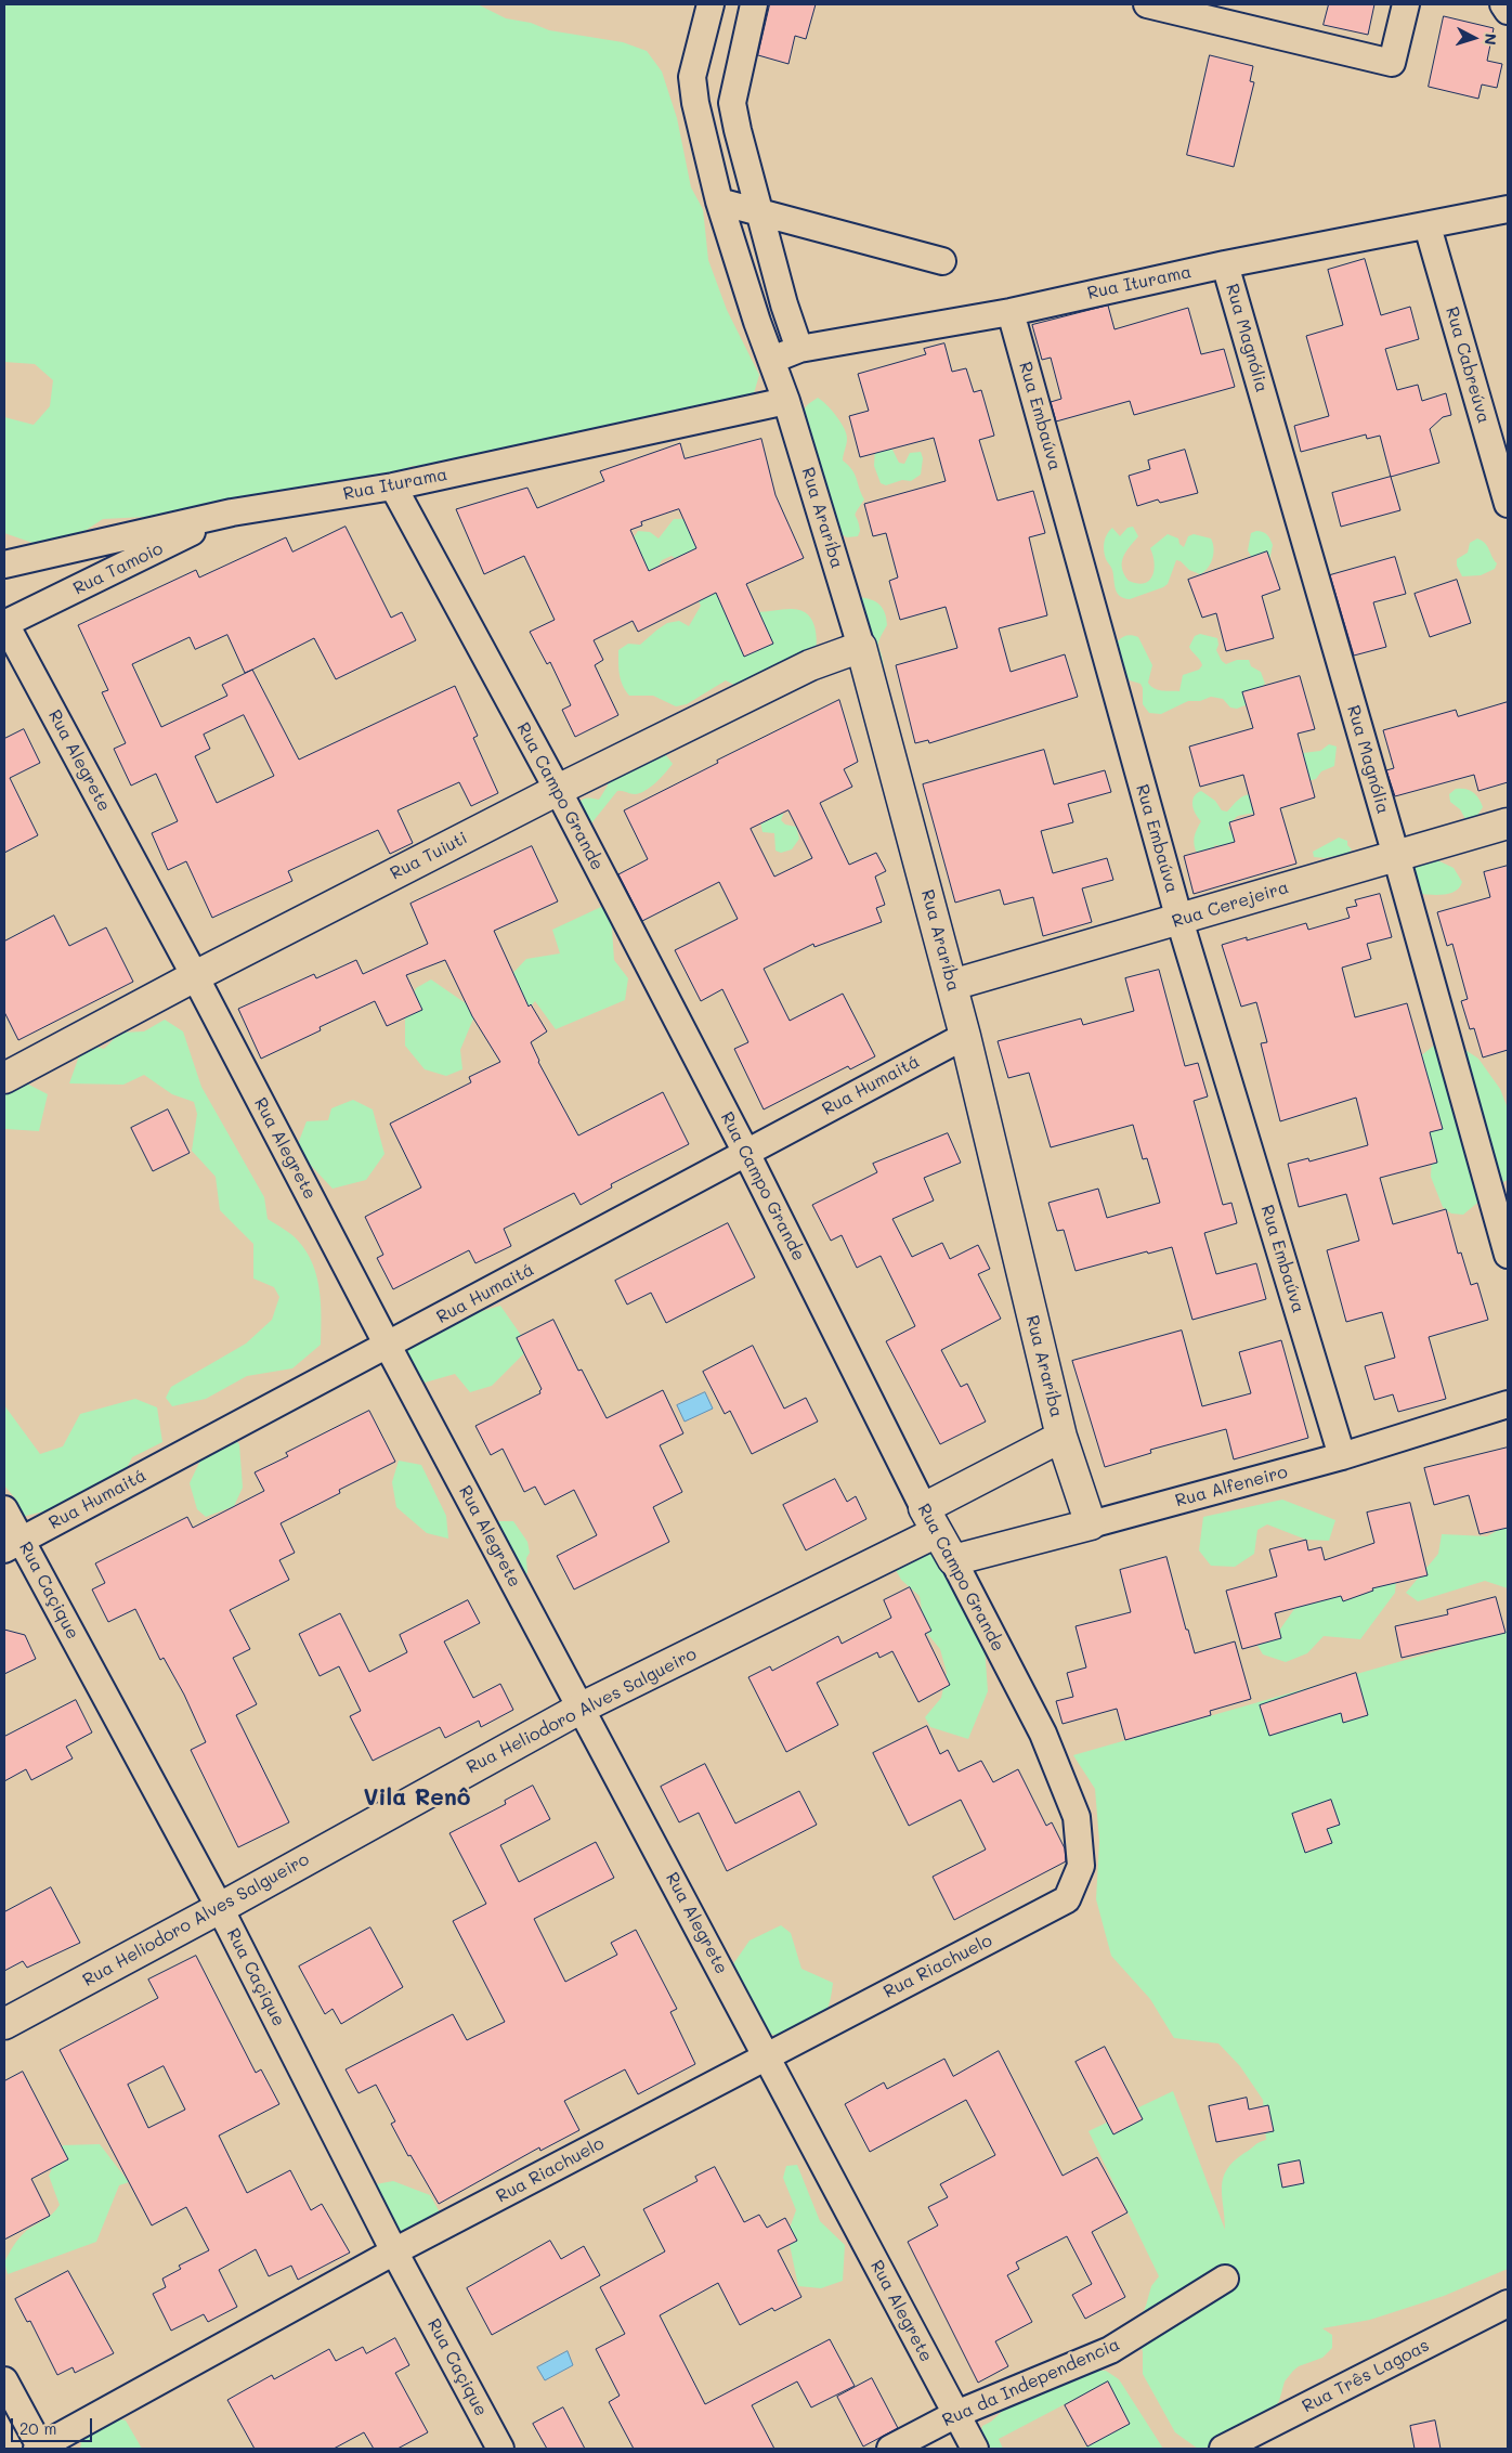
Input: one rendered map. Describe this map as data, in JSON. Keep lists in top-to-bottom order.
{
  "streets": {
    "street": [
      "Rua Iturama",
      "Rua Magnólia",
      "Rua Cabreúva",
      "Rua Embaúva",
      "Rua Araríba",
      "Rua Tamoio",
      "Rua Alegrete",
      "Rua Campo Grande",
      "Rua Tuiuti",
      "Rua Cerejeira",
      "Rua Humaitá",
      "Rua Alfeneiro",
      "Rua Caçique",
      "Rua Heliodoro Alves Salgueiro",
      "Rua Riachuelo",
      "Rua Três Lagoas",
      "Rua da Independencia"
    ]
  },
  "crossings": [
    ["Rua Iturama", "Rua Magnólia"],
    ["Rua Iturama", "Rua Cabreúva"],
    ["Rua Iturama", "Rua Embaúva"],
    ["Rua Iturama", "Rua Araríba"],
    ["Rua Iturama", "Rua Tamoio"],
    ["Rua Iturama", "Rua Campo Grande"],
    ["Rua Magnólia", "Rua Cerejeira"],
    ["Rua Embaúva", "Rua Cerejeira"],
    ["Rua Embaúva", "Rua Alfeneiro"],
    ["Rua Araríba", "Rua Tuiuti"],
    ["Rua Araríba", "Rua Cerejeira"],
    ["Rua Araríba", "Rua Humaitá"],
    ["Rua Araríba", "Rua Alfeneiro"],
    ["Rua Araríba", "Rua Heliodoro Alves Salgueiro"],
    ["Rua Tamoio", "Rua Alegrete"],
    ["Rua Alegrete", "Rua Tuiuti"],
    ["Rua Alegrete", "Rua Humaitá"],
    ["Rua Alegrete", "Rua Heliodoro Alves Salgueiro"],
    ["Rua Alegrete", "Rua Riachuelo"],
    ["Rua Alegrete", "Rua da Independencia"],
    ["Rua Campo Grande", "Rua Tuiuti"],
    ["Rua Campo Grande", "Rua Humaitá"],
    ["Rua Campo Grande", "Rua Alfeneiro"],
    ["Rua Campo Grande", "Rua Heliodoro Alves Salgueiro"],
    ["Rua Campo Grande", "Rua Riachuelo"],
    ["Rua Humaitá", "Rua Caçique"],
    ["Rua Caçique", "Rua Heliodoro Alves Salgueiro"],
    ["Rua Caçique", "Rua Riachuelo"]
  ],
  "districts": ["Vila Renô"],
  "scale_bar": "20 m",
  "north": "right"
}
